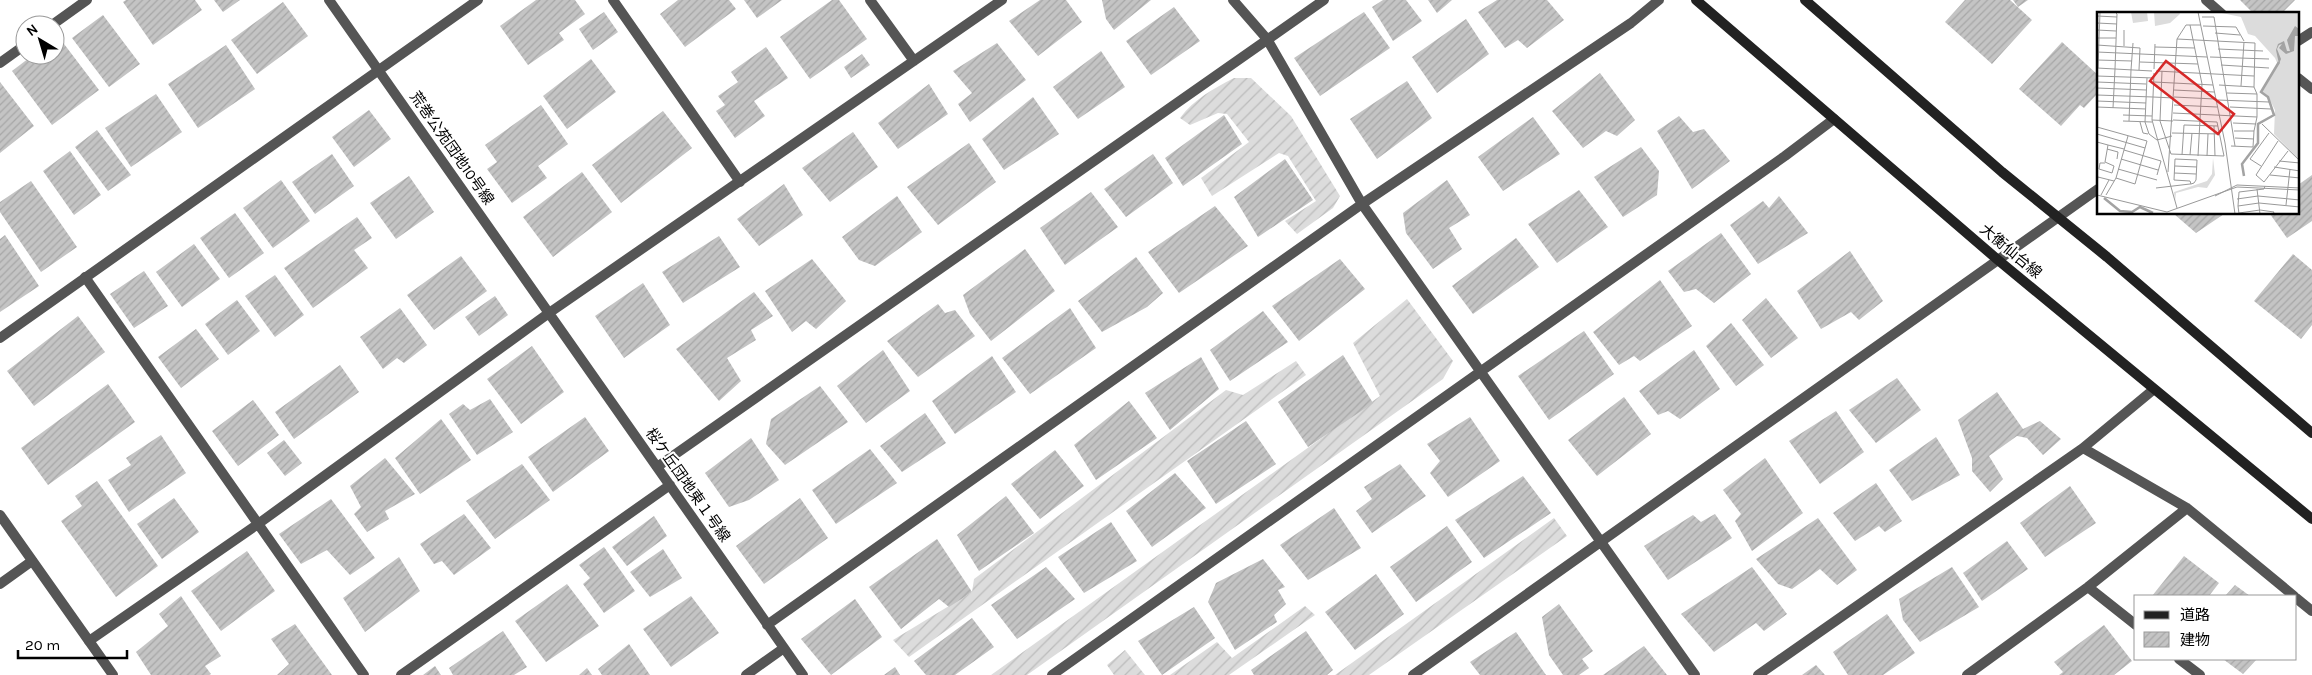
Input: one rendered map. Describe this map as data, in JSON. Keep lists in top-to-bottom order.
{
  "streets": {
    "main road": ["大衡仙台線"],
    "street": ["荒巻公苑団地10号線", "桜ケ丘団地東１号線"]
  },
  "crossings": [
    ["荒巻公苑団地10号線", "桜ケ丘団地東１号線"]
  ],
  "legend": ["道路", "建物"],
  "scale_bar": "20 m",
  "north": "top left"
}
